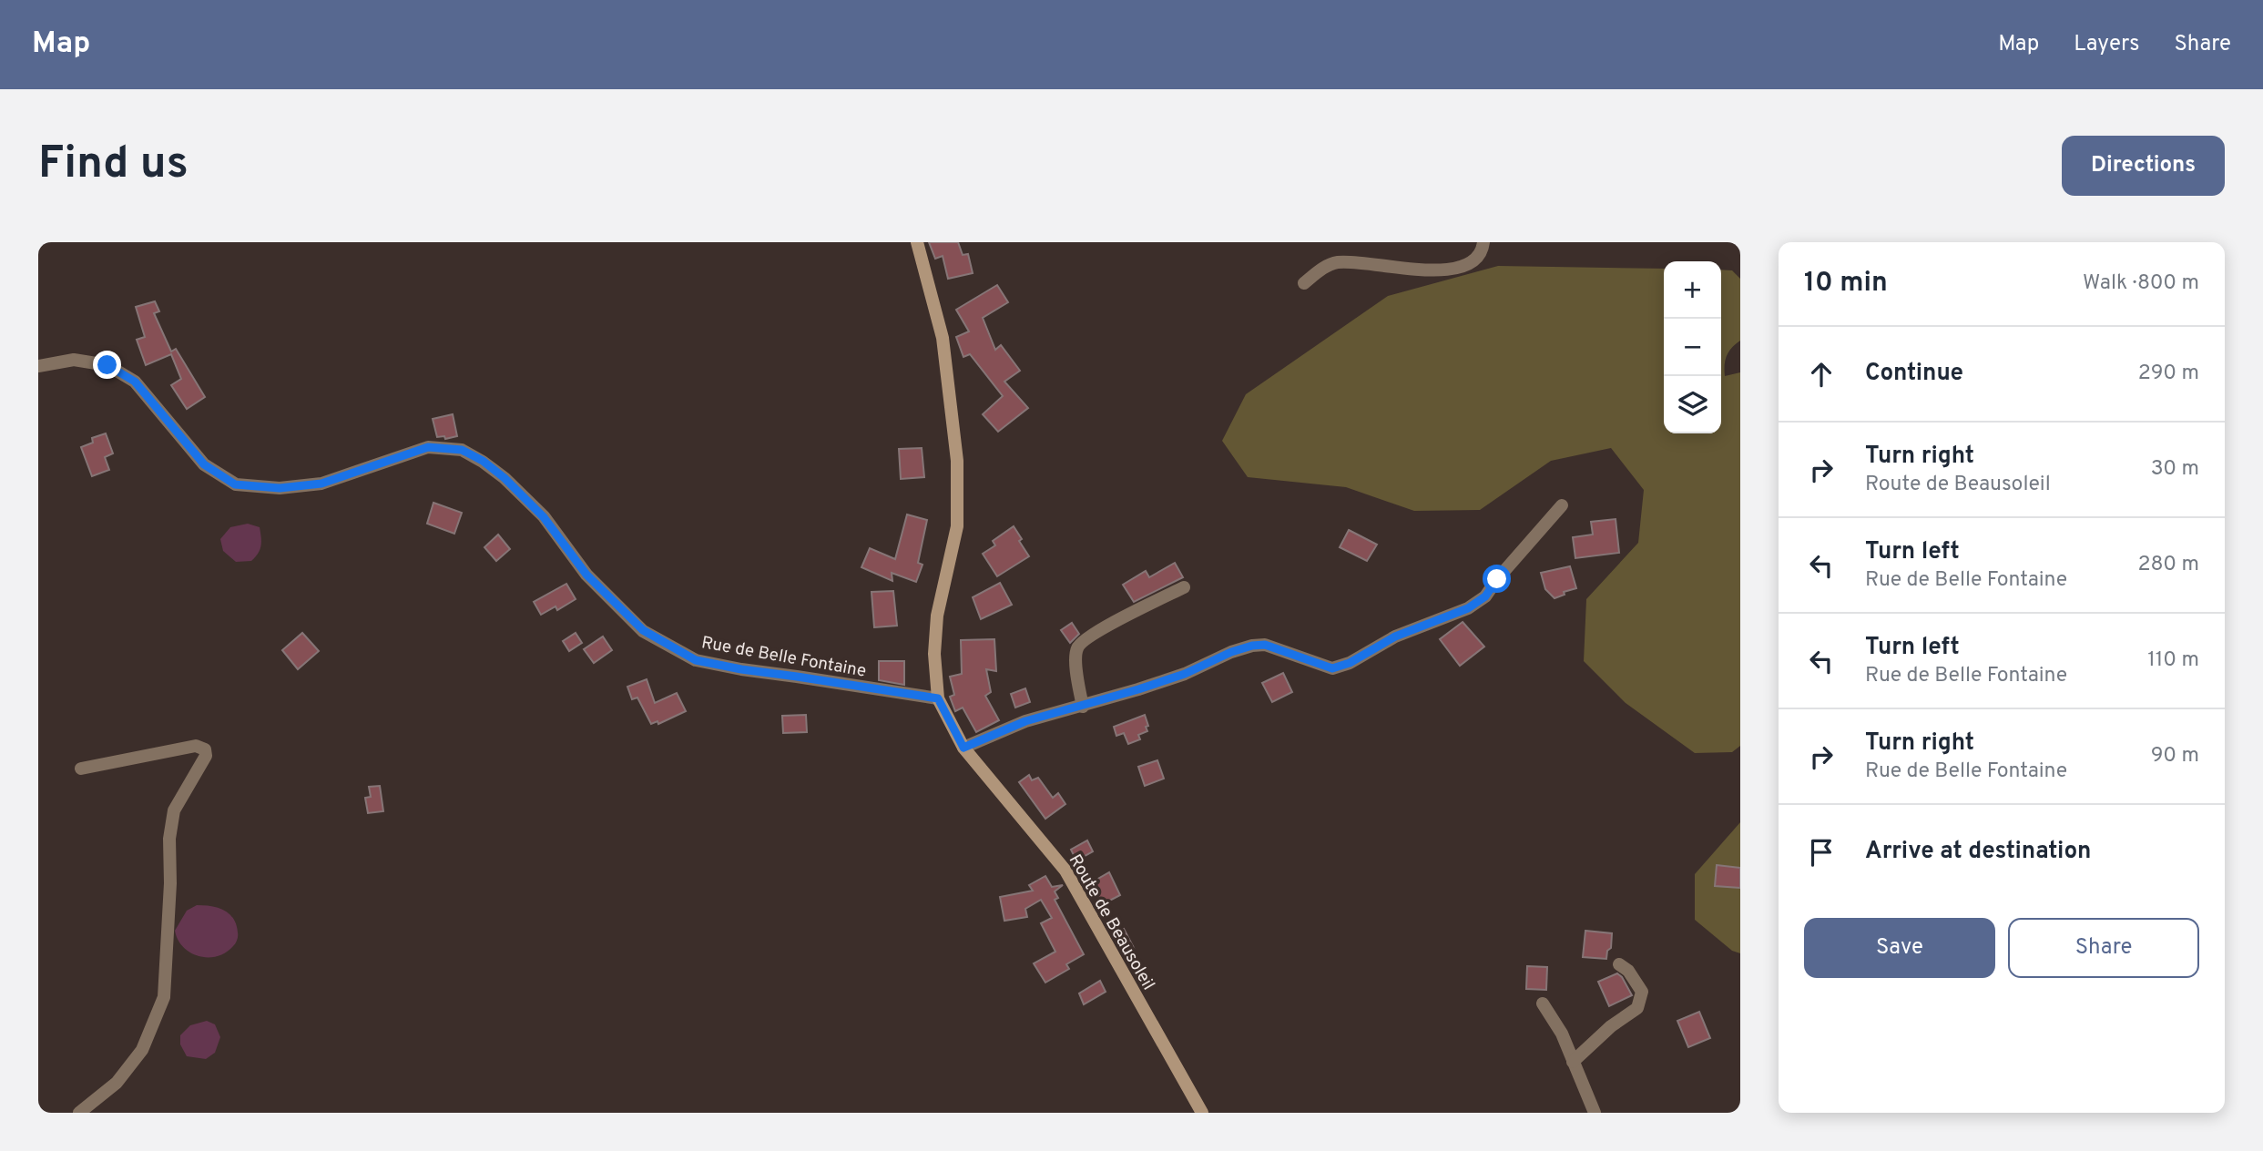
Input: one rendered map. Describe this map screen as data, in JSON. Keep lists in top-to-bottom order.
{
  "streets": {
    "street": ["Rue de Belle Fontaine", "Route de Beausoleil"]
  },
  "crossings": [
    ["Rue de Belle Fontaine", "Route de Beausoleil"]
  ],
  "page": {
    "header": "Map",
    "nav": ["Map", "Layers", "Share"],
    "buttons": [
      "Directions",
      ["Save", "Share"]
    ],
    "title": "Find us",
    "heading": ["10 min", "Walk · 800 m"],
    "map_buttons": ["+", "−"],
    "list": [
      ["Continue", "290 m"],
      ["Turn right", "Route de Beausoleil", "30 m"],
      ["Turn left", "Rue de Belle Fontaine", "280 m"],
      ["Turn left", "Rue de Belle Fontaine", "110 m"],
      ["Turn right", "Rue de Belle Fontaine", "90 m"],
      "Arrive at destination"
    ]
  }
}
